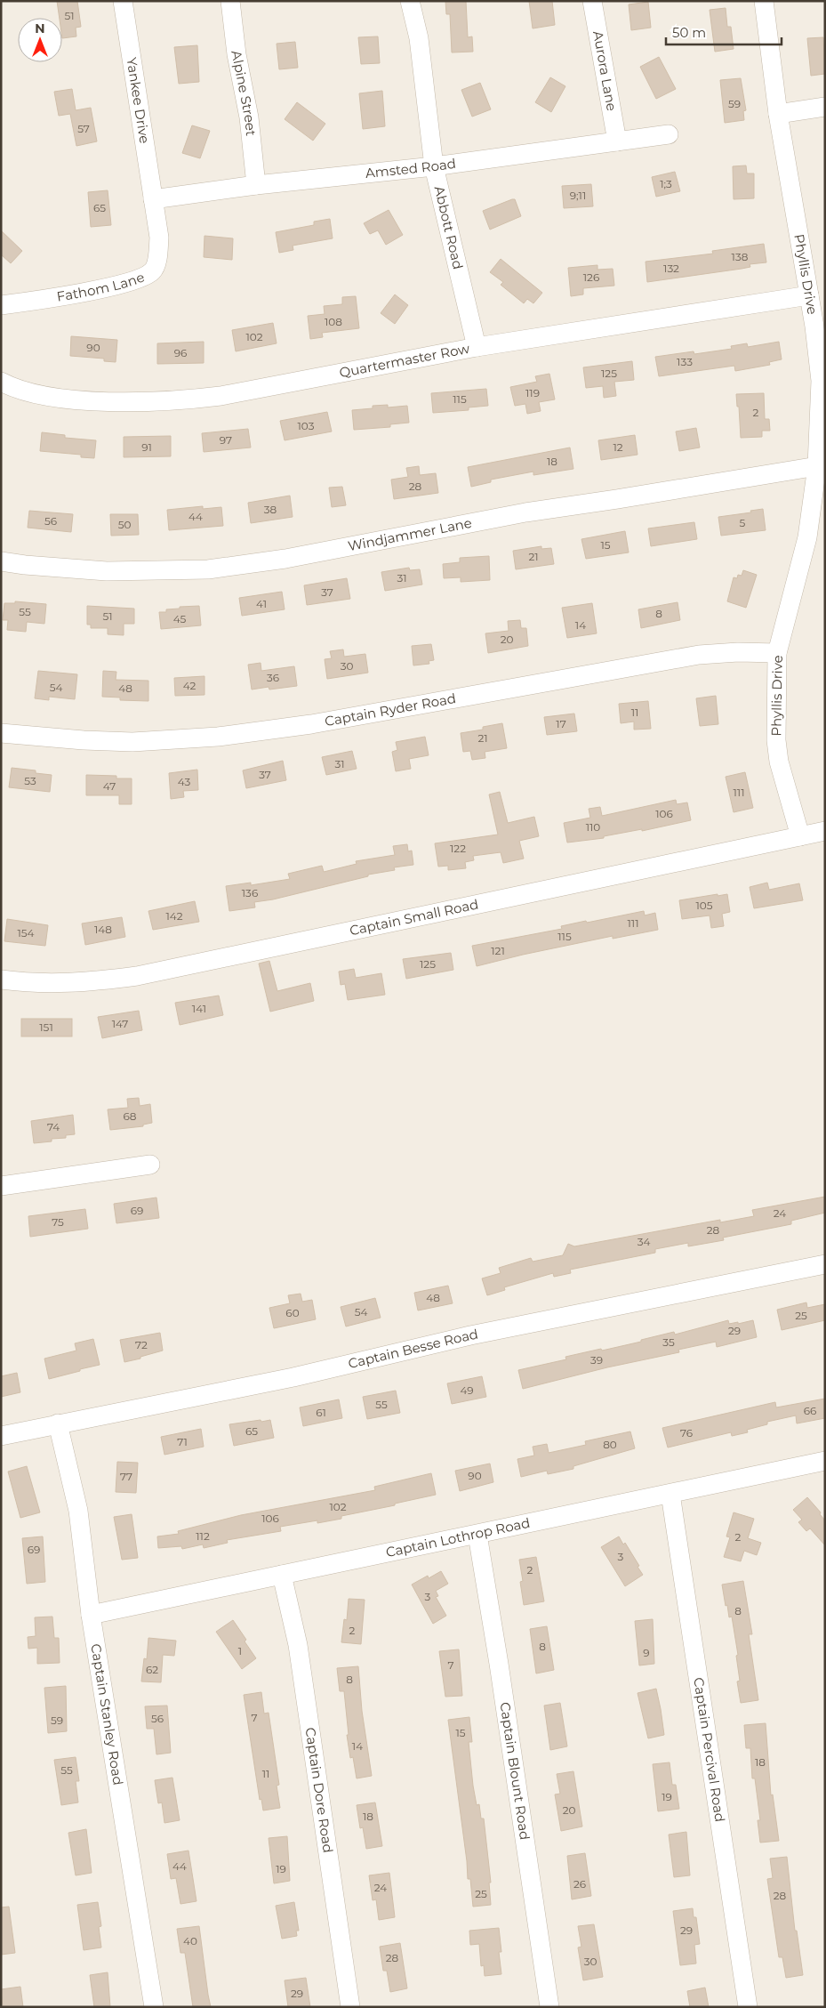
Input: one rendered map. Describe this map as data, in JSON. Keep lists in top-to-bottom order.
{
  "streets": {
    "street": [
      "Aurora Lane",
      "Alpine Street",
      "Yankee Drive",
      "Amsted Road",
      "Abbott Road",
      "Phyllis Drive",
      "Fathom Lane",
      "Quartermaster Row",
      "Windjammer Lane",
      "Captain Ryder Road",
      "Captain Small Road",
      "Captain Besse Road",
      "Captain Lothrop Road",
      "Captain Stanley Road",
      "Captain Percival Road",
      "Captain Blount Road",
      "Captain Dore Road"
    ]
  },
  "crossings": [
    ["Aurora Lane", "Amsted Road"],
    ["Alpine Street", "Amsted Road"],
    ["Yankee Drive", "Amsted Road"],
    ["Yankee Drive", "Fathom Lane"],
    ["Amsted Road", "Abbott Road"],
    ["Amsted Road", "Fathom Lane"],
    ["Abbott Road", "Quartermaster Row"],
    ["Phyllis Drive", "Quartermaster Row"],
    ["Phyllis Drive", "Windjammer Lane"],
    ["Phyllis Drive", "Captain Ryder Road"],
    ["Phyllis Drive", "Captain Small Road"],
    ["Captain Besse Road", "Captain Stanley Road"],
    ["Captain Lothrop Road", "Captain Stanley Road"],
    ["Captain Lothrop Road", "Captain Percival Road"],
    ["Captain Lothrop Road", "Captain Blount Road"],
    ["Captain Lothrop Road", "Captain Dore Road"]
  ],
  "house_numbers": [
    "51",
    "59",
    "57",
    "1;3",
    "9;11",
    "65",
    "138",
    "132",
    "126",
    "108",
    "102",
    "90",
    "96",
    "133",
    "125",
    "119",
    "115",
    "2",
    "103",
    "97",
    "91",
    "12",
    "18",
    "28",
    "38",
    "44",
    "56",
    "5",
    "50",
    "15",
    "21",
    "31",
    "37",
    "41",
    "55",
    "8",
    "51",
    "45",
    "14",
    "20",
    "30",
    "36",
    "42",
    "54",
    "48",
    "11",
    "17",
    "21",
    "31",
    "37",
    "53",
    "43",
    "47",
    "111",
    "106",
    "110",
    "122",
    "136",
    "105",
    "142",
    "111",
    "148",
    "154",
    "115",
    "121",
    "125",
    "141",
    "147",
    "151",
    "68",
    "74",
    "69",
    "24",
    "75",
    "28",
    "34",
    "48",
    "54",
    "60",
    "25",
    "29",
    "35",
    "72",
    "39",
    "49",
    "55",
    "66",
    "61",
    "65",
    "76",
    "71",
    "80",
    "90",
    "77",
    "102",
    "106",
    "112",
    "2",
    "69",
    "3",
    "2",
    "3",
    "8",
    "2",
    "8",
    "1",
    "9",
    "7",
    "62",
    "8",
    "7",
    "56",
    "59",
    "15",
    "14",
    "18",
    "55",
    "11",
    "19",
    "20",
    "18",
    "44",
    "19",
    "26",
    "24",
    "25",
    "28",
    "29",
    "40",
    "28",
    "30",
    "29"
  ],
  "scale_bar": "50 m",
  "north": "top"
}
